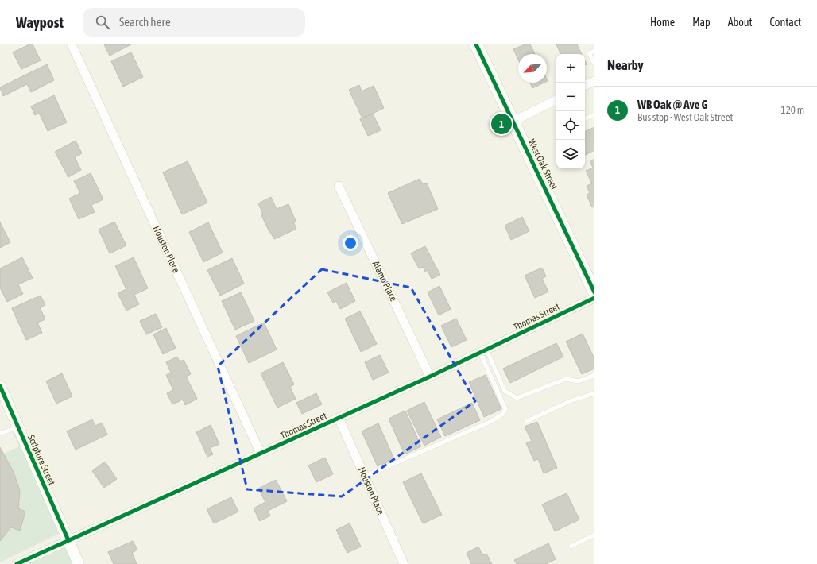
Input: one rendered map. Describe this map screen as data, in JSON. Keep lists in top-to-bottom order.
{
  "streets": {
    "main road": ["West Oak Street"],
    "street": [
      "Houston Place",
      "Alamo Place",
      "Thomas Street",
      "Scripture Street"
    ]
  },
  "crossings": [
    ["Houston Place", "Thomas Street"],
    ["Alamo Place", "Thomas Street"],
    ["Thomas Street", "Scripture Street"]
  ],
  "north": "bottom left",
  "page": {
    "header": "Waypost",
    "search": "Search here",
    "nav": [
      "Home",
      "Map",
      "About",
      "Contact"
    ],
    "heading": "Nearby",
    "map_buttons": ["+", "−"],
    "list": [
      {
        "mark": "1",
        "name": "WB Oak @ Ave G",
        "note": "Bus stop · West Oak Street",
        "value": "120 m"
      }
    ],
    "pins": "1"
  }
}
